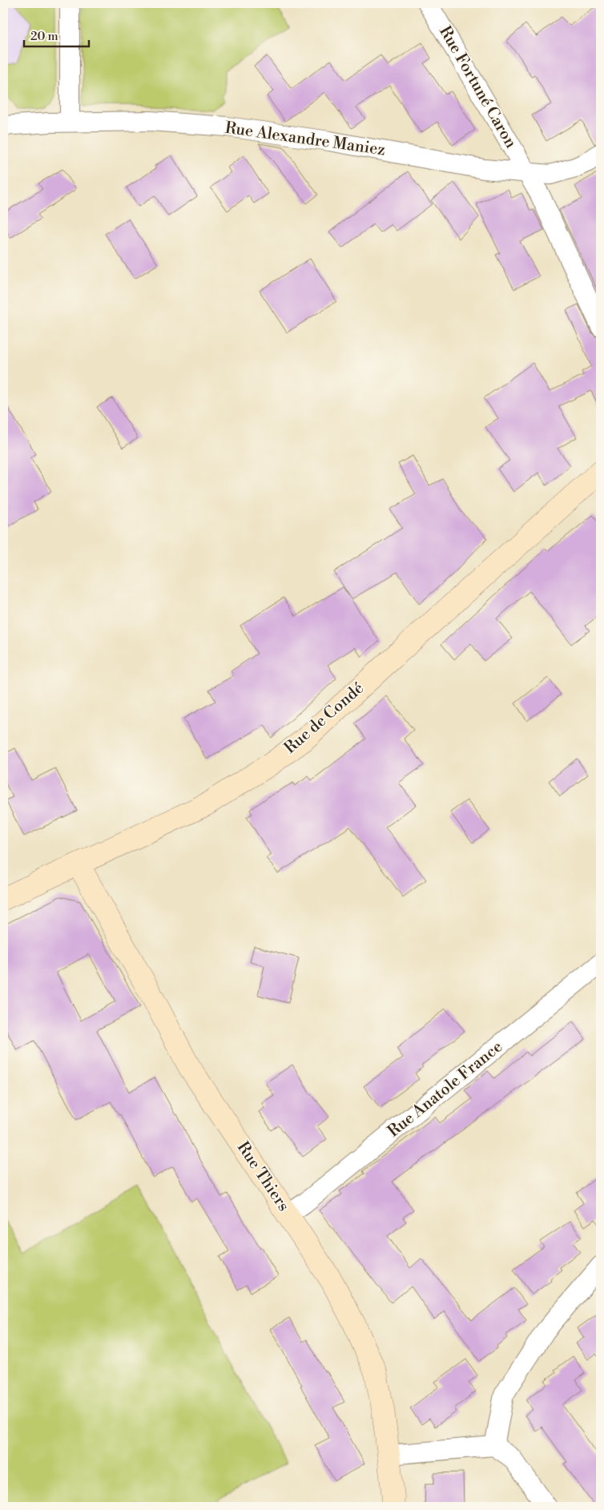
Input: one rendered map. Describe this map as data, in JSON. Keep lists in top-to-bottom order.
{
  "streets": {
    "main road": ["Rue de Condé", "Rue Thiers"],
    "street": ["Rue Fortuné Caron", "Rue Alexandre Maniez", "Rue Anatole France"]
  },
  "crossings": [
    ["Rue Fortuné Caron", "Rue Alexandre Maniez"],
    ["Rue de Condé", "Rue Thiers"],
    ["Rue Anatole France", "Rue Thiers"]
  ],
  "scale_bar": "20 m"
}
